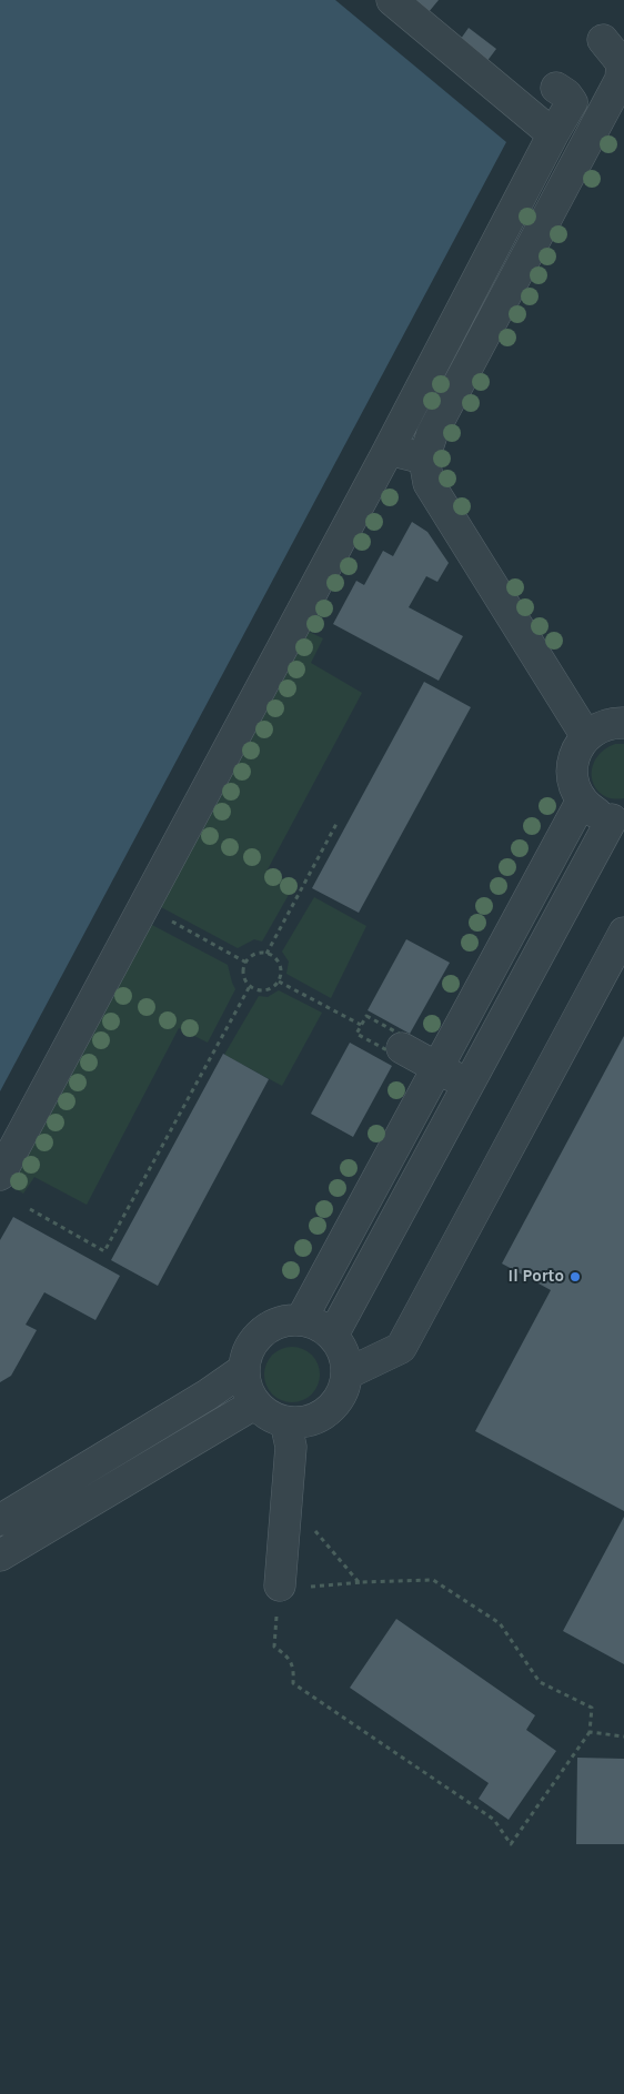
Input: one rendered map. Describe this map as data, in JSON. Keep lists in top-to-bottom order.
{
  "places": ["Il Porto"]
}
